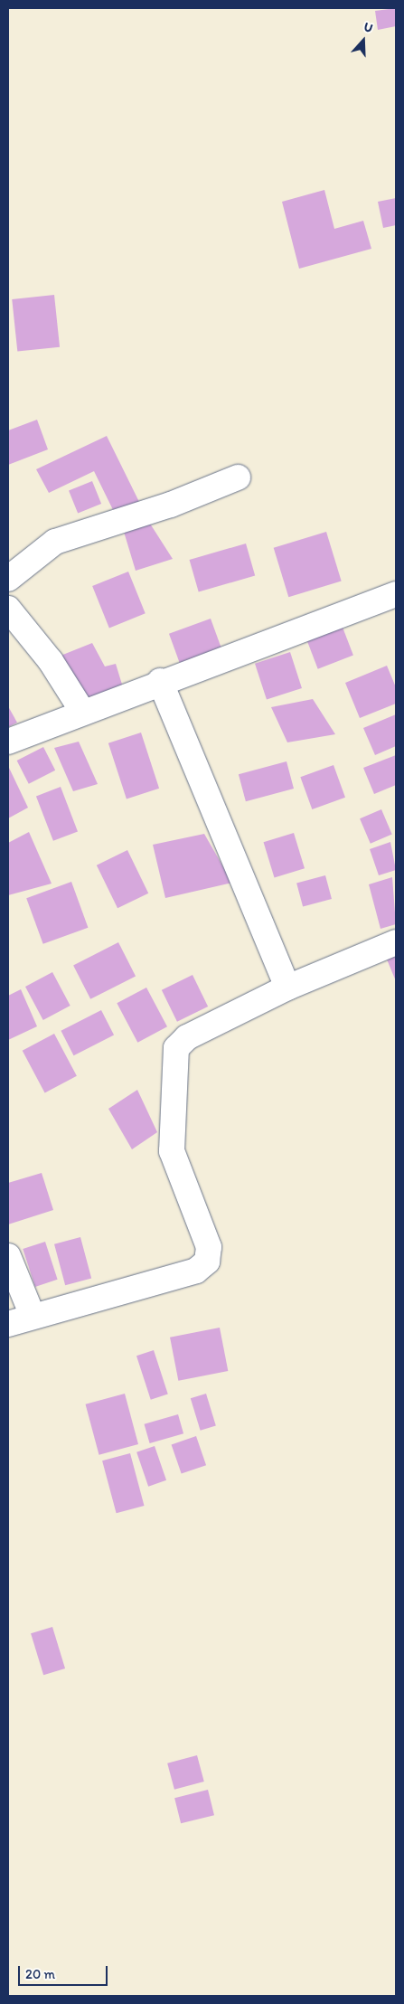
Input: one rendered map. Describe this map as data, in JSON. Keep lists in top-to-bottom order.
{
  "scale_bar": "20 m",
  "north": "top"
}
